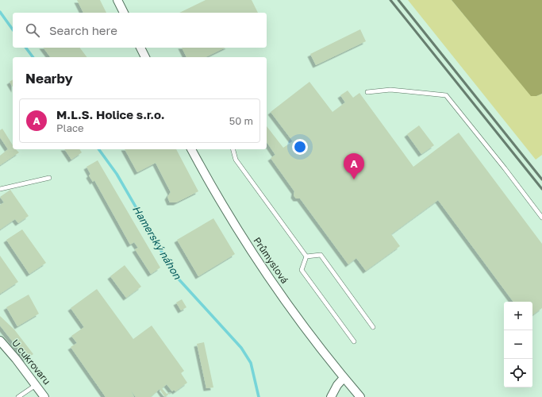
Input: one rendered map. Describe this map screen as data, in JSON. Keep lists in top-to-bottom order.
{
  "streets": {
    "street": ["Průmyslová", "U cukrovaru"]
  },
  "water": ["Hamerský náhon"],
  "page": {
    "search": "Search here",
    "heading": "Nearby",
    "list": [
      {
        "mark": "A",
        "name": "M.L.S. Holice s.r.o.",
        "note": "Place",
        "value": "50 m"
      }
    ],
    "pins": "A",
    "map_buttons": ["+", "−"]
  }
}
